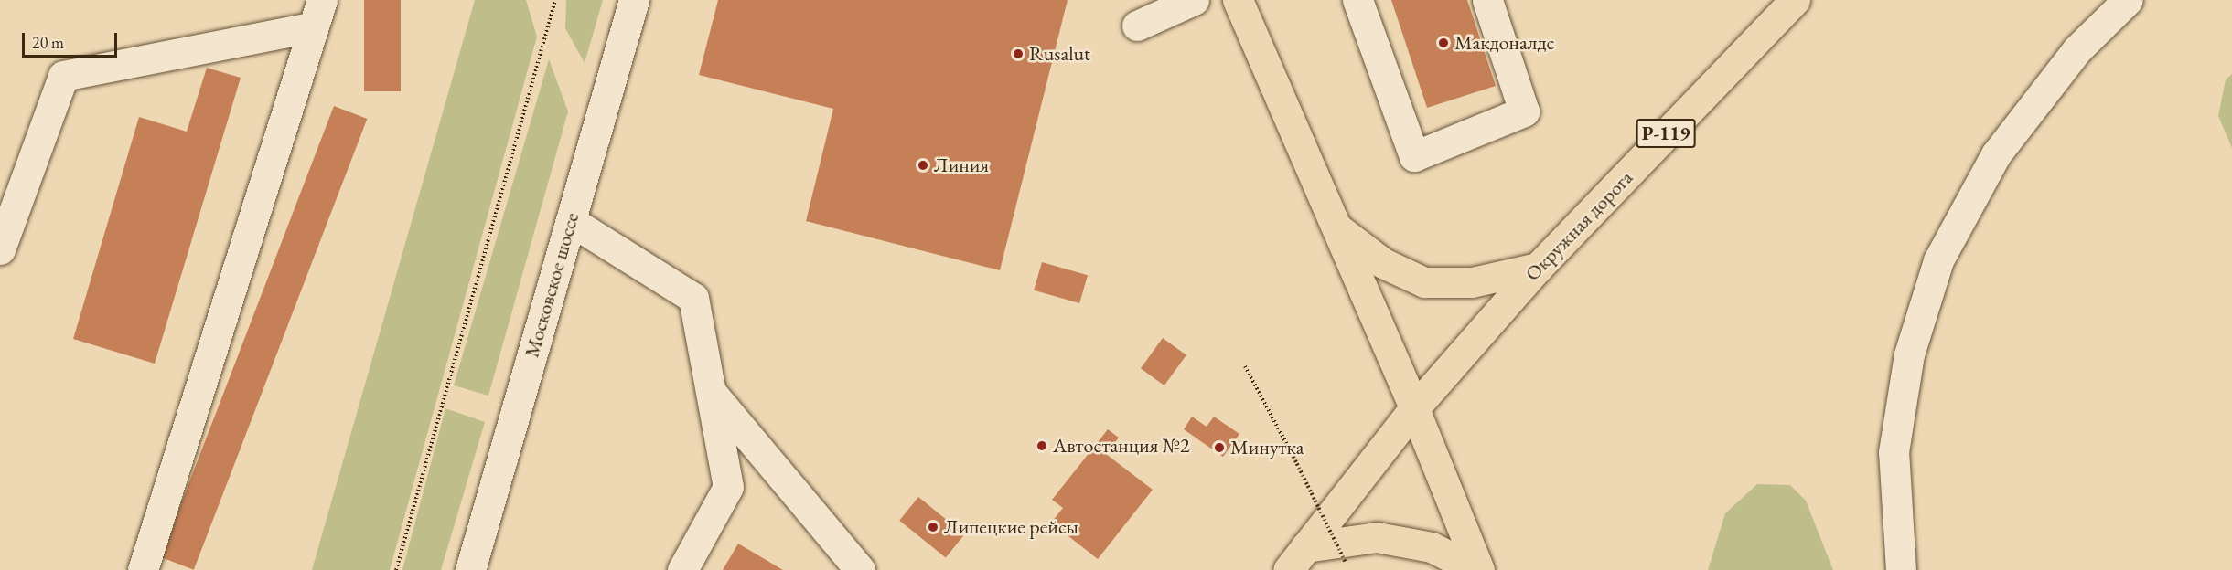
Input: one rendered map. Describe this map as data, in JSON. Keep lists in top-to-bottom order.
{
  "streets": {
    "main road": ["Р-119", "Окружная дорога"],
    "street": ["Московское шоссе"]
  },
  "places": [
    "Макдоналдс",
    "Rusalut",
    "Линия",
    "Автостанция №2",
    "Минутка",
    "Липецкие рейсы"
  ],
  "scale_bar": "20 m"
}
